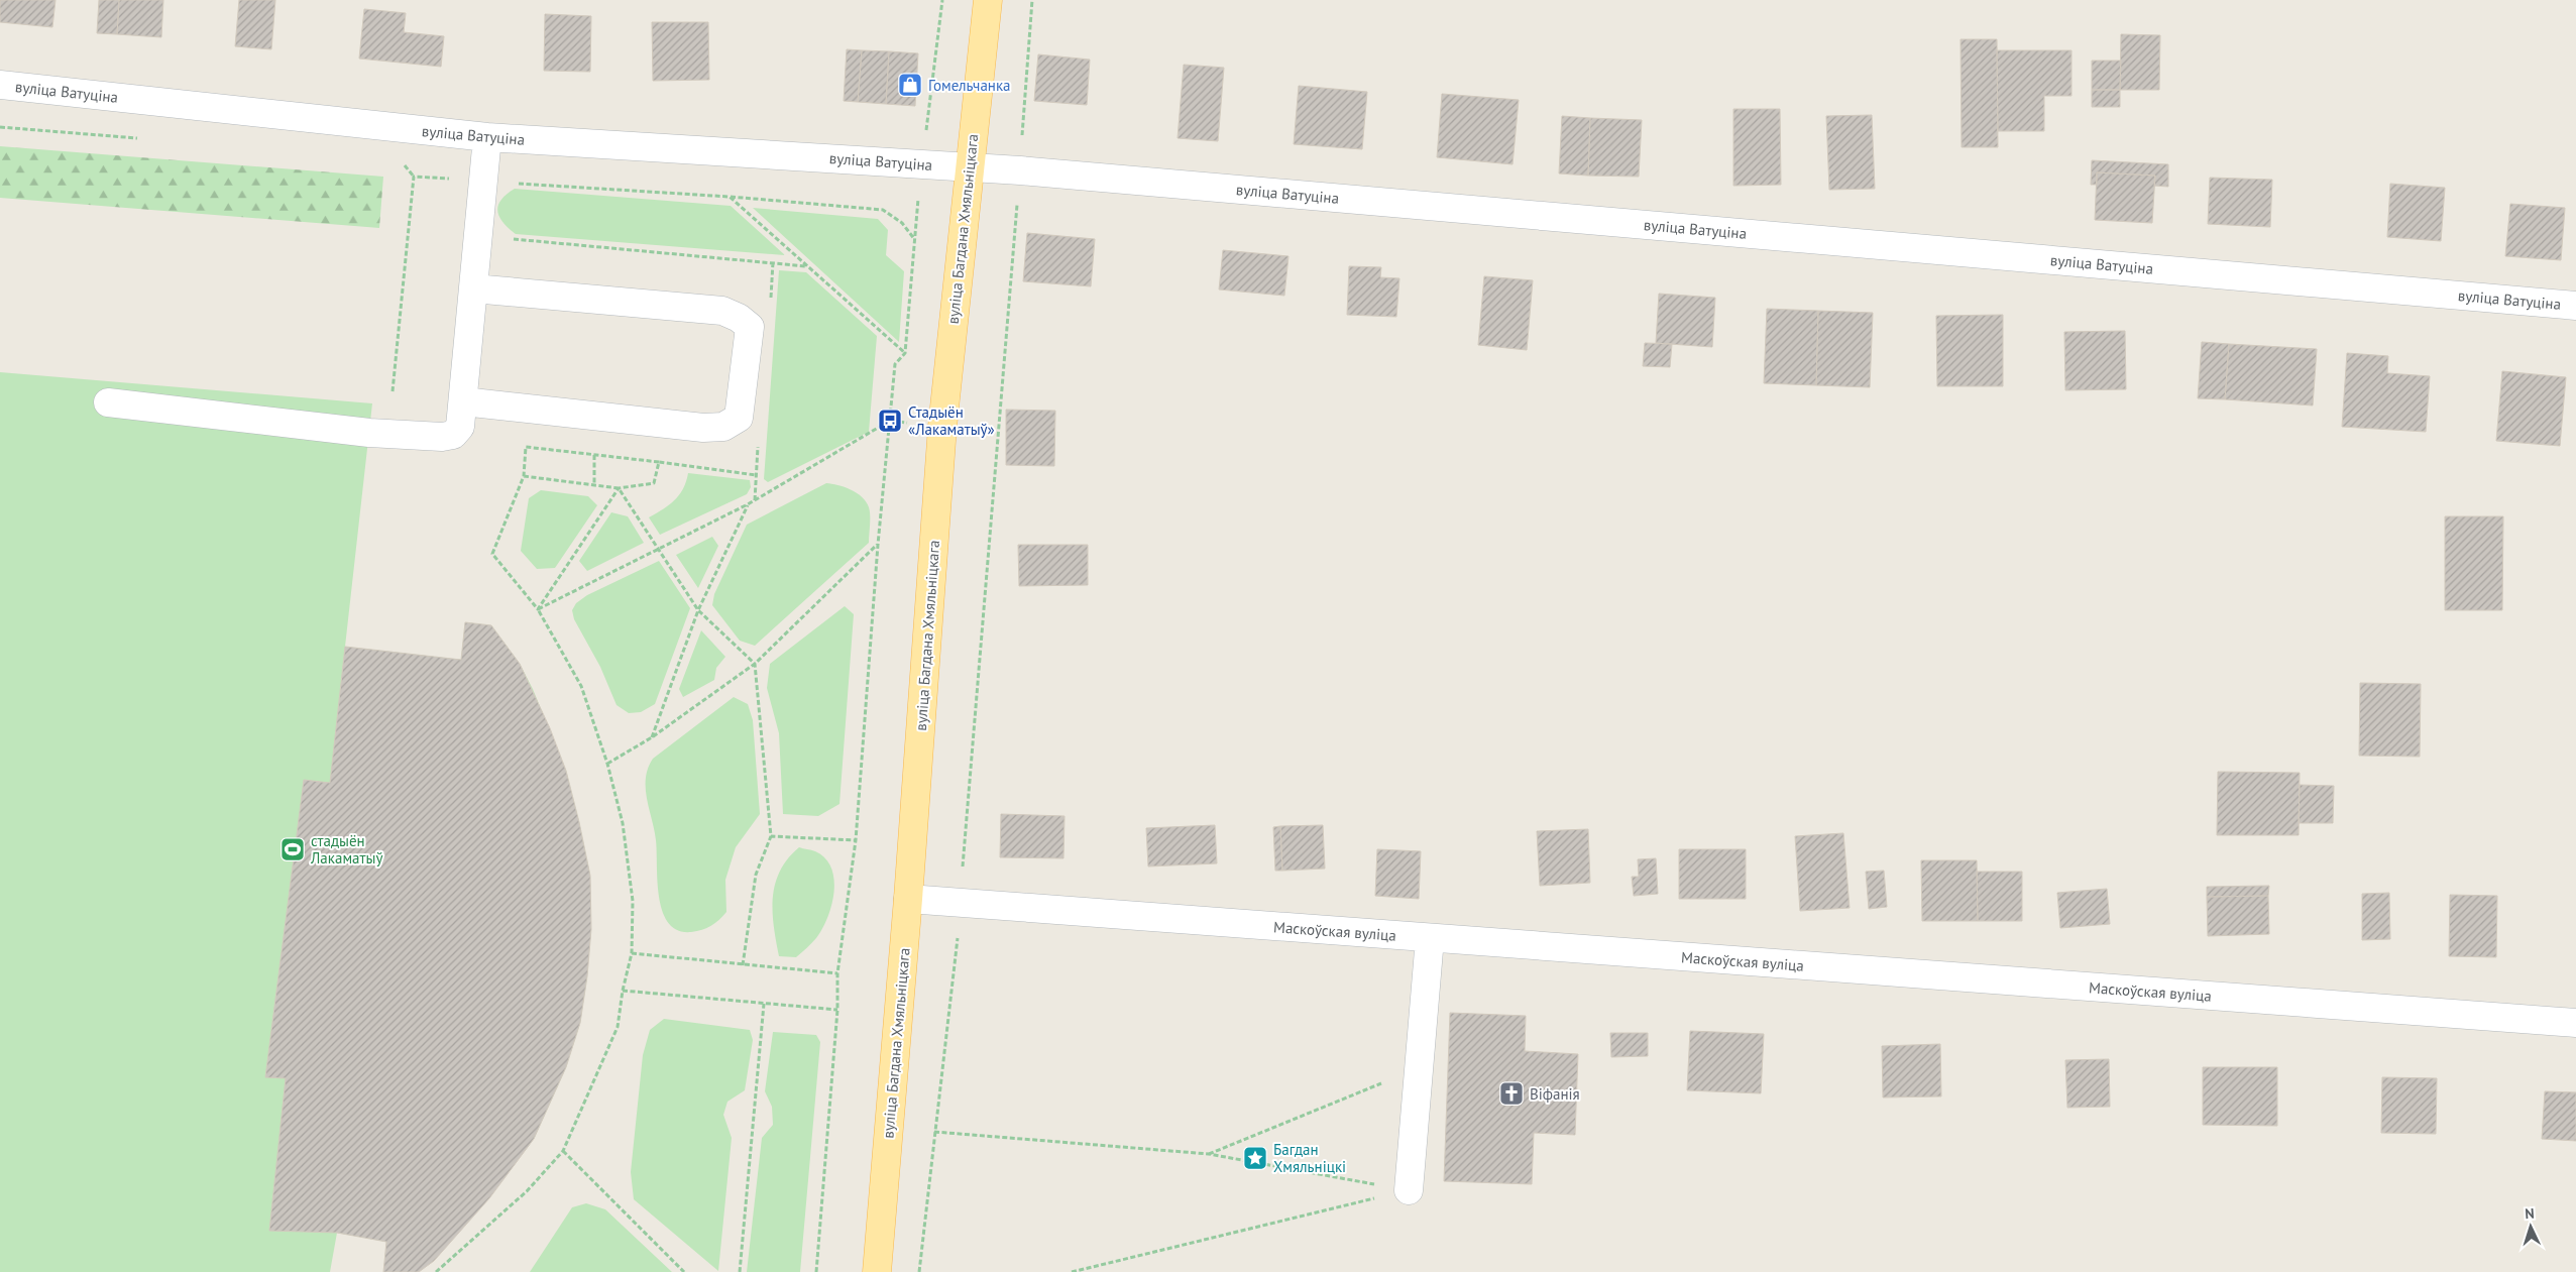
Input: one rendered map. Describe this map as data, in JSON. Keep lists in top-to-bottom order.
{
  "streets": {
    "main road": ["вуліца Багдана Хмяльніцкага"],
    "street": ["вуліца Ватуціна", "Маскоўская вуліца"]
  },
  "crossings": [
    ["вуліца Ватуціна", "вуліца Багдана Хмяльніцкага"],
    ["вуліца Багдана Хмяльніцкага", "Маскоўская вуліца"]
  ],
  "places": {
    "shop": ["Гомельчанка"],
    "bus stop": ["Стадыён «Лакаматыў»"],
    "sports": ["стадыён Лакаматыў"],
    "church": ["Віфанія"],
    "place": ["Багдан Хмяльніцкі"]
  },
  "north": "top"
}
